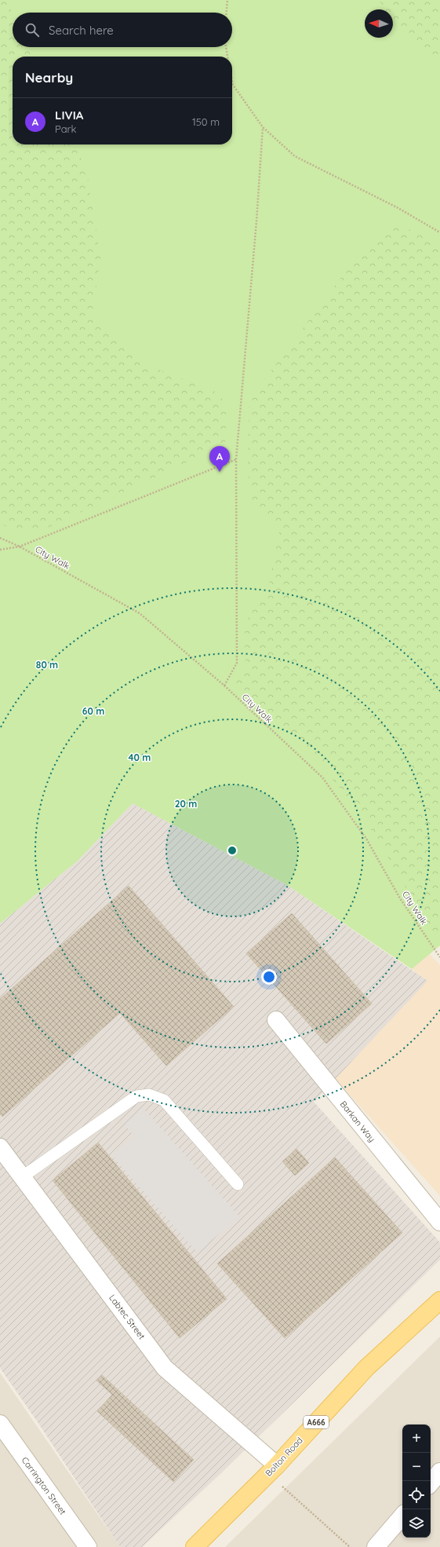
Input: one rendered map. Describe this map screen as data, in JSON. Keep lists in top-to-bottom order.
{
  "streets": {
    "main road": ["A666", "Bolton Road"],
    "street": ["Barkan Way", "Labtec Street", "Carrington Street"],
    "path": ["City Walk"]
  },
  "crossings": [
    ["Labtec Street", "Bolton Road"]
  ],
  "north": "left",
  "page": {
    "search": "Search here",
    "heading": "Nearby",
    "list": [
      {
        "mark": "A",
        "name": "LIVIA",
        "note": "Park",
        "value": "150 m"
      }
    ],
    "pins": "A",
    "map_buttons": ["+", "−"]
  },
  "rings": [
    "80 m",
    "60 m",
    "40 m",
    "20 m"
  ]
}
